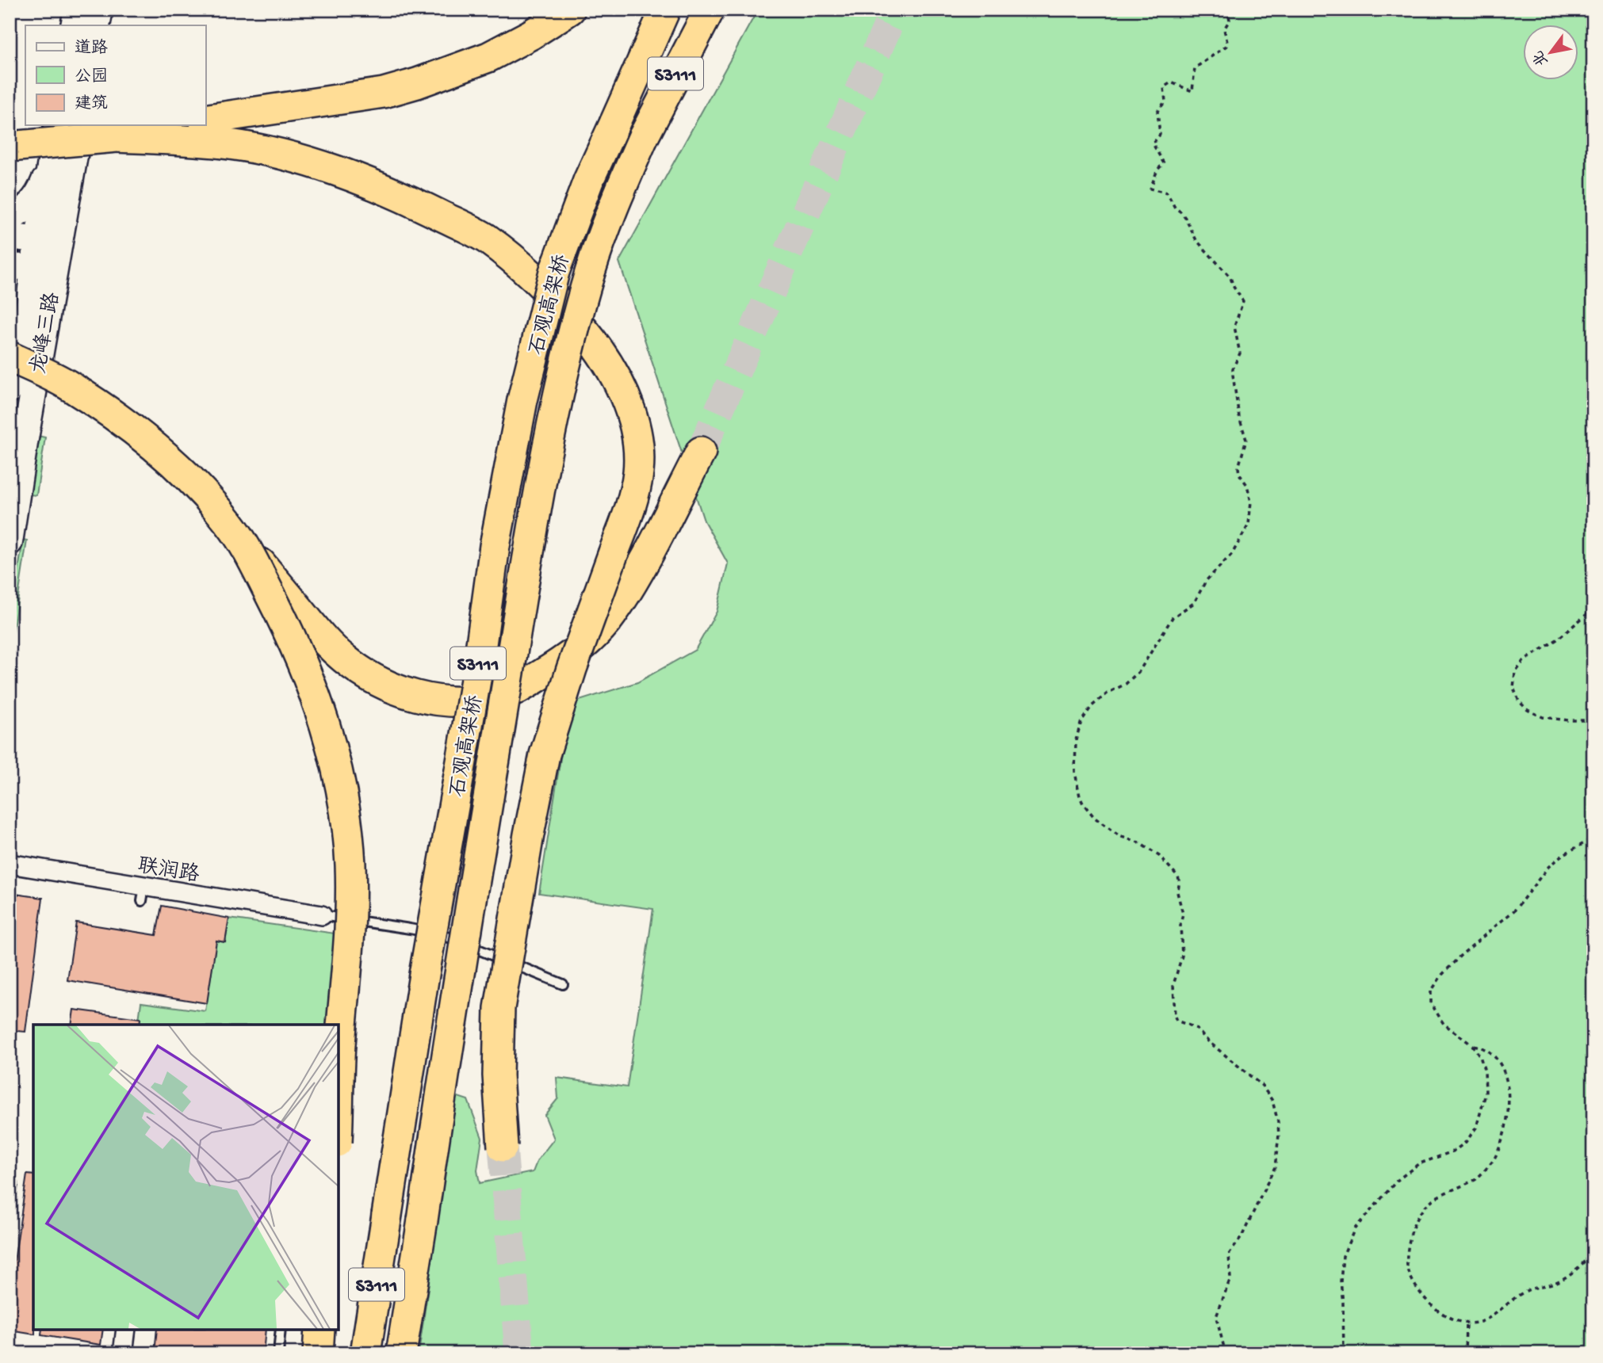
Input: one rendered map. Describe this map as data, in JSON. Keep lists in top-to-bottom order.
{
  "streets": {
    "highway": ["S3111", "石观高架桥"],
    "main road": ["龙峰三路"],
    "street": ["联润路"]
  },
  "legend": ["道路", "公园", "建筑"],
  "north": "bottom left"
}
